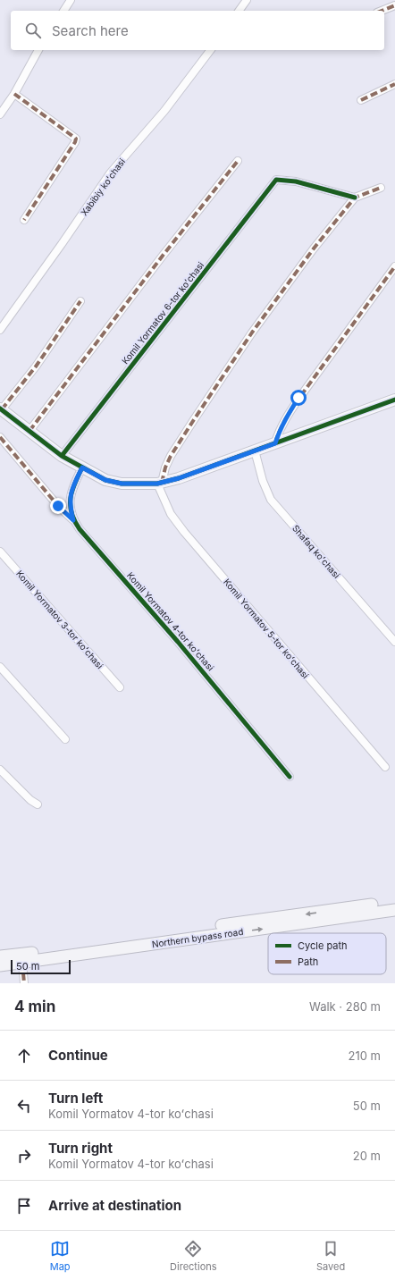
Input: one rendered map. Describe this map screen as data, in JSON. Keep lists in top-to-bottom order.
{
  "streets": {
    "main road": ["Northern bypass road"],
    "street": [
      "Xabibiy koʻchasi",
      "Komil Yormatov 6-tor koʻchasi",
      "Shafaq koʻchasi",
      "Komil Yormatov 3-tor koʻchasi",
      "Komil Yormatov 4-tor koʻchasi",
      "Komil Yormatov 5-tor koʻchasi"
    ]
  },
  "legend": ["Cycle path", "Path"],
  "scale_bar": "50 m",
  "page": {
    "search": "Search here",
    "scale": "50 m",
    "heading": ["4 min", "Walk · 280 m"],
    "list": [
      ["Continue", "210 m"],
      ["Turn left", "Komil Yormatov 4-tor koʻchasi", "50 m"],
      ["Turn right", "Komil Yormatov 4-tor koʻchasi", "20 m"],
      "Arrive at destination"
    ],
    "nav": ["Map", "Directions", "Saved"]
  }
}
